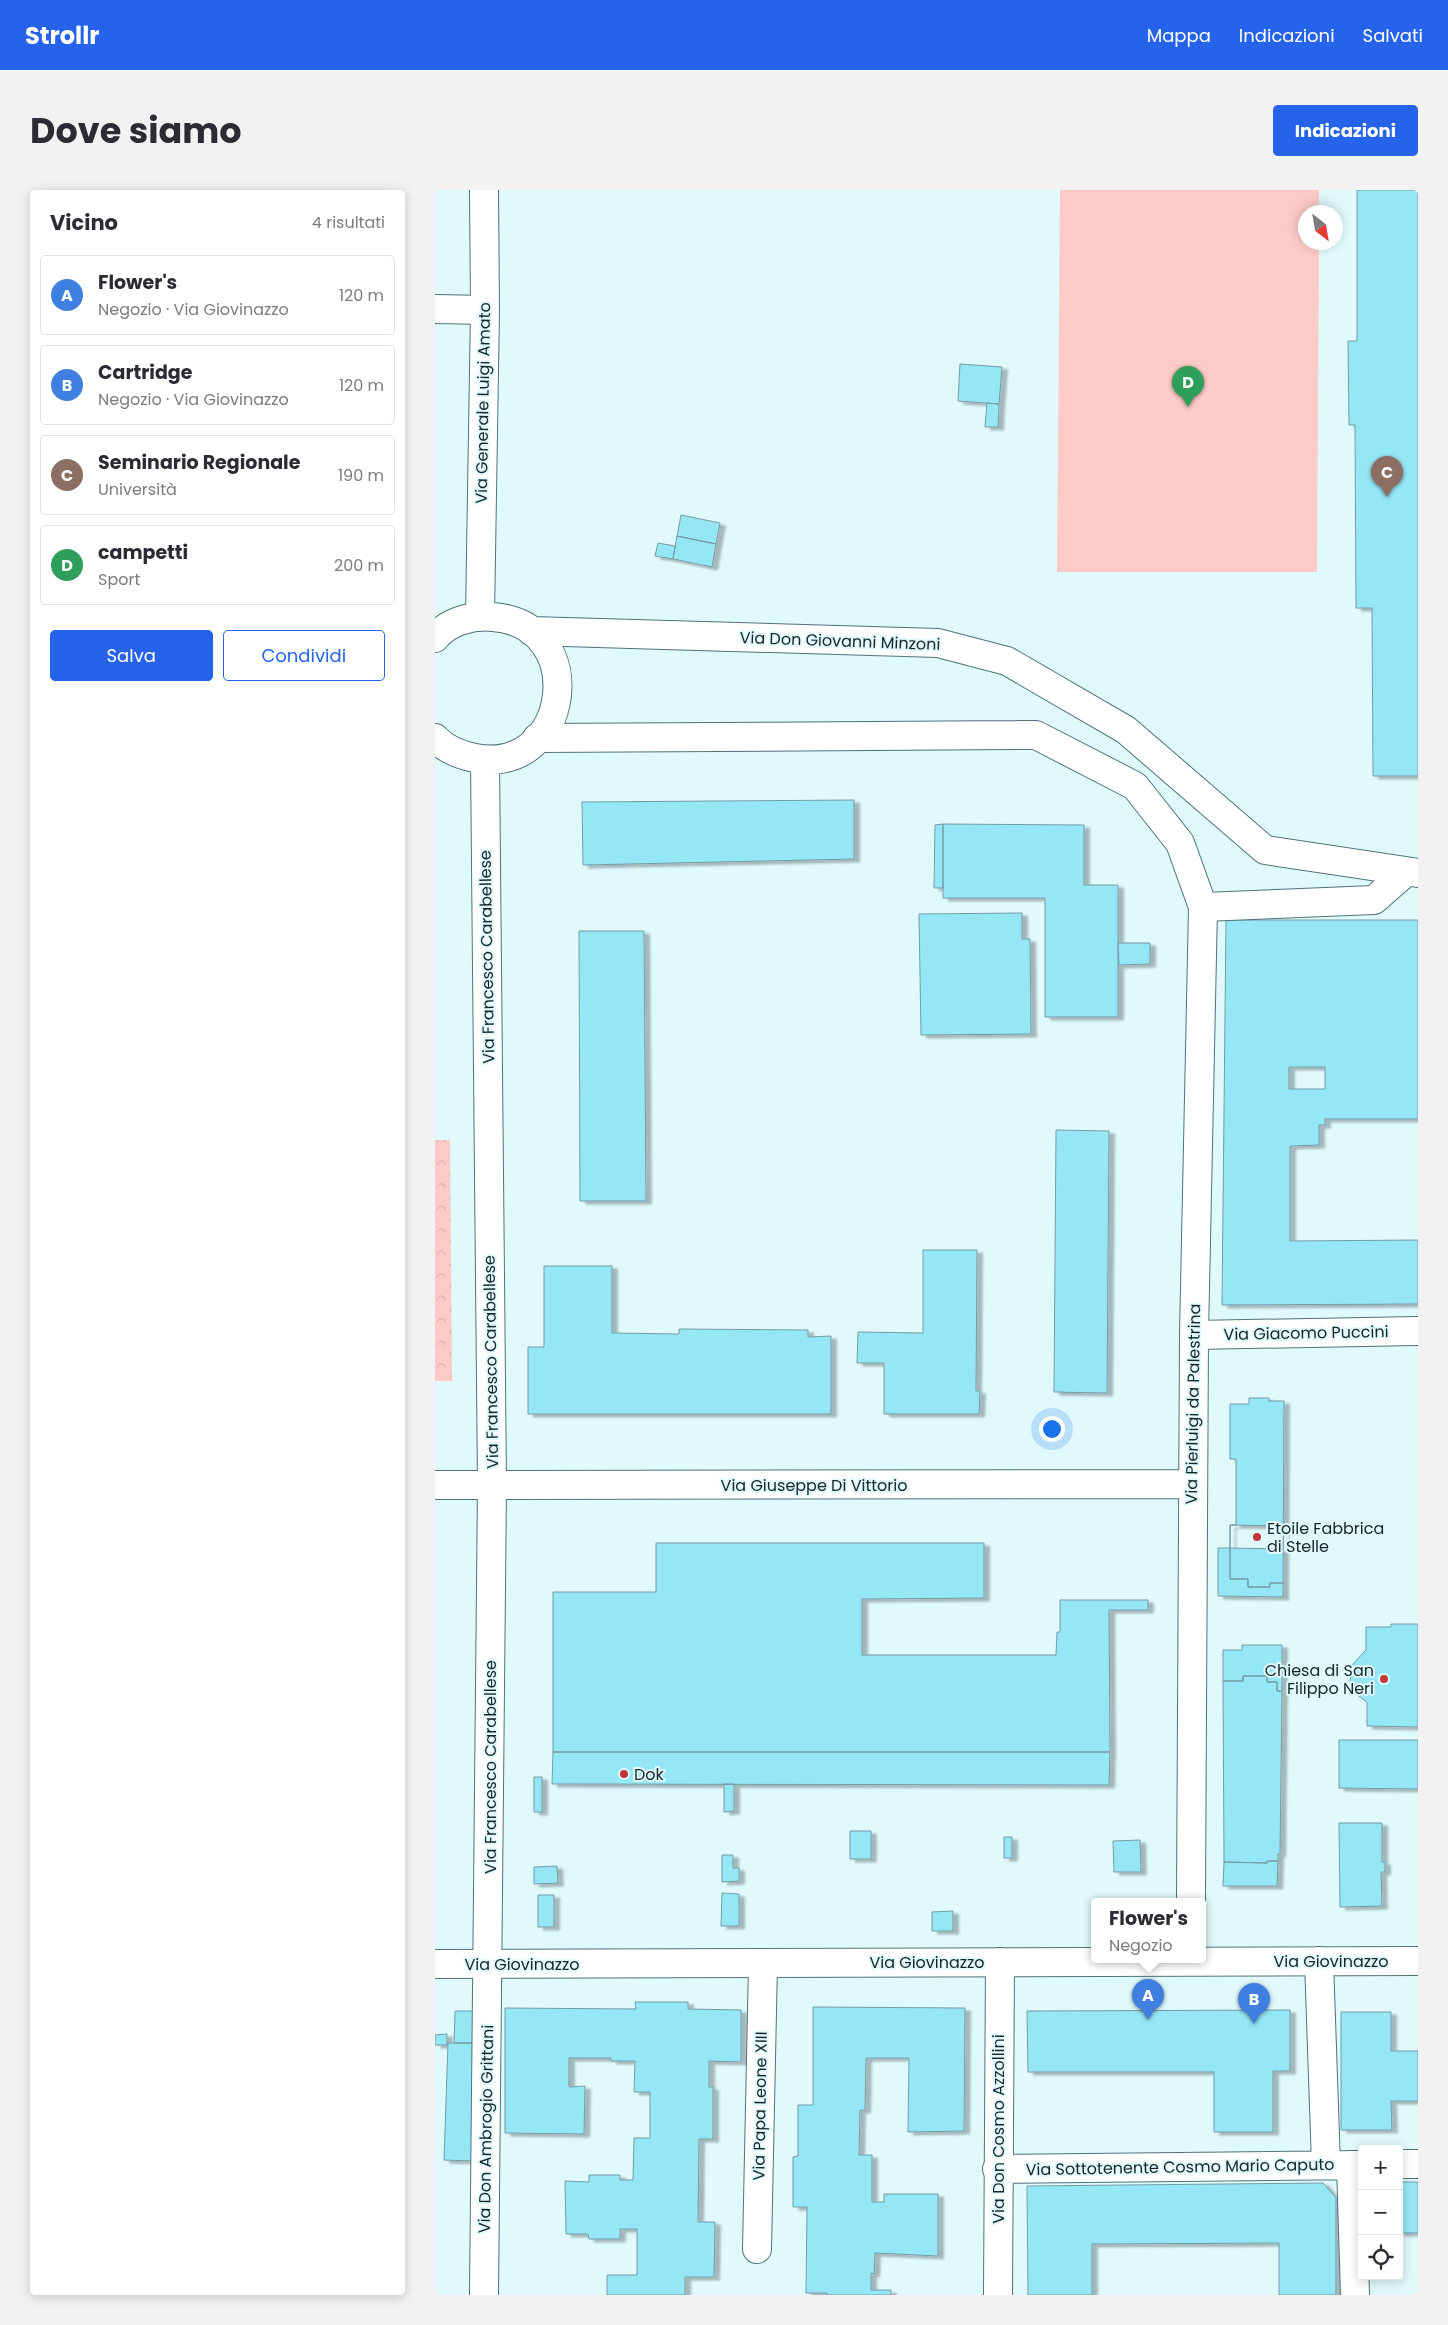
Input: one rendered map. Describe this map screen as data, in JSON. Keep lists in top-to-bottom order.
{
  "streets": {
    "street": [
      "Via Generale Luigi Amato",
      "Via Don Giovanni Minzoni",
      "Via Francesco Carabellese",
      "Via Giacomo Puccini",
      "Via Pierluigi da Palestrina",
      "Via Giuseppe Di Vittorio",
      "Via Giovinazzo",
      "Via Papa Leone XIII",
      "Via Don Ambrogio Grittani",
      "Via Don Cosmo Azzollini",
      "Via Sottotenente Cosmo Mario Caputo"
    ]
  },
  "crossings": [
    ["Via Francesco Carabellese", "Via Giuseppe Di Vittorio"],
    ["Via Francesco Carabellese", "Via Giovinazzo"],
    ["Via Francesco Carabellese", "Via Don Ambrogio Grittani"],
    ["Via Giacomo Puccini", "Via Pierluigi da Palestrina"],
    ["Via Pierluigi da Palestrina", "Via Giuseppe Di Vittorio"],
    ["Via Giovinazzo", "Via Papa Leone XIII"],
    ["Via Giovinazzo", "Via Don Ambrogio Grittani"],
    ["Via Giovinazzo", "Via Don Cosmo Azzollini"],
    ["Via Don Cosmo Azzollini", "Via Sottotenente Cosmo Mario Caputo"]
  ],
  "places": ["Etoile Fabbrica di Stelle", "Chiesa di San Filippo Neri", "Dok"],
  "north": "bottom right",
  "page": {
    "header": "Strollr",
    "nav": ["Mappa", "Indicazioni", "Salvati"],
    "title": "Dove siamo",
    "buttons": [
      "Indicazioni",
      ["Salva", "Condividi"]
    ],
    "heading": ["Vicino", "4 risultati"],
    "list": [
      {
        "mark": "A",
        "name": "Flower's",
        "note": "Negozio · Via Giovinazzo",
        "value": "120 m"
      },
      {
        "mark": "B",
        "name": "Cartridge",
        "note": "Negozio · Via Giovinazzo",
        "value": "120 m"
      },
      {
        "mark": "C",
        "name": "Seminario Regionale",
        "note": "Università",
        "value": "190 m"
      },
      {
        "mark": "D",
        "name": "campetti",
        "note": "Sport",
        "value": "200 m"
      }
    ],
    "pins": [
      "D",
      "C",
      "A",
      "B"
    ],
    "popup": ["Flower's", "Negozio"],
    "map_buttons": ["+", "−"]
  }
}
